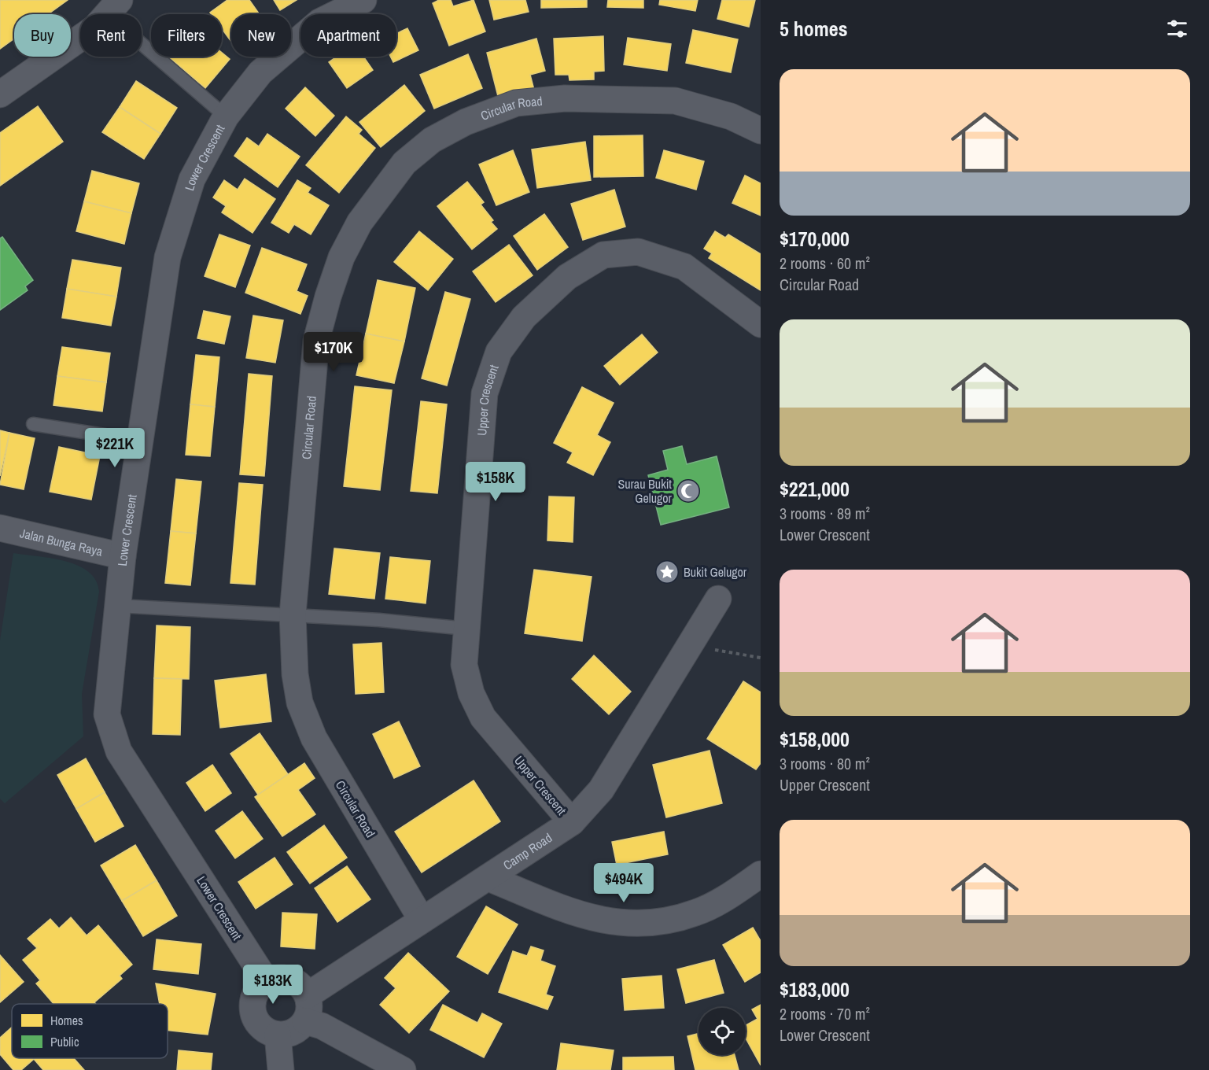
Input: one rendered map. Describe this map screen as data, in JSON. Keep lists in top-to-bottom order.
{
  "streets": {
    "street": [
      "Circular Road",
      "Lower Crescent",
      "Upper Crescent",
      "Jalan Bunga Raya",
      "Camp Road"
    ]
  },
  "crossings": [
    ["Circular Road", "Camp Road"],
    ["Lower Crescent", "Jalan Bunga Raya"],
    ["Lower Crescent", "Camp Road"],
    ["Upper Crescent", "Camp Road"]
  ],
  "places": {
    "mosque": ["Surau Bukit Gelugor"],
    "place": ["Bukit Gelugor"]
  },
  "legend": ["Homes", "Public"],
  "page": {
    "heading": "5 homes",
    "chip": [
      "Buy",
      "Rent",
      "Filters",
      "New",
      "Apartment"
    ],
    "list": [
      {
        "name": "$170,000",
        "note": "2 rooms · 60 m² · Circular Road"
      },
      {
        "name": "$221,000",
        "note": "3 rooms · 89 m² · Lower Crescent"
      },
      {
        "name": "$158,000",
        "note": "3 rooms · 80 m² · Upper Crescent"
      },
      {
        "name": "$183,000",
        "note": "2 rooms · 70 m² · Lower Crescent"
      }
    ],
    "price": [
      "$170K",
      "$221K",
      "$158K",
      "$494K",
      "$183K"
    ]
  }
}
